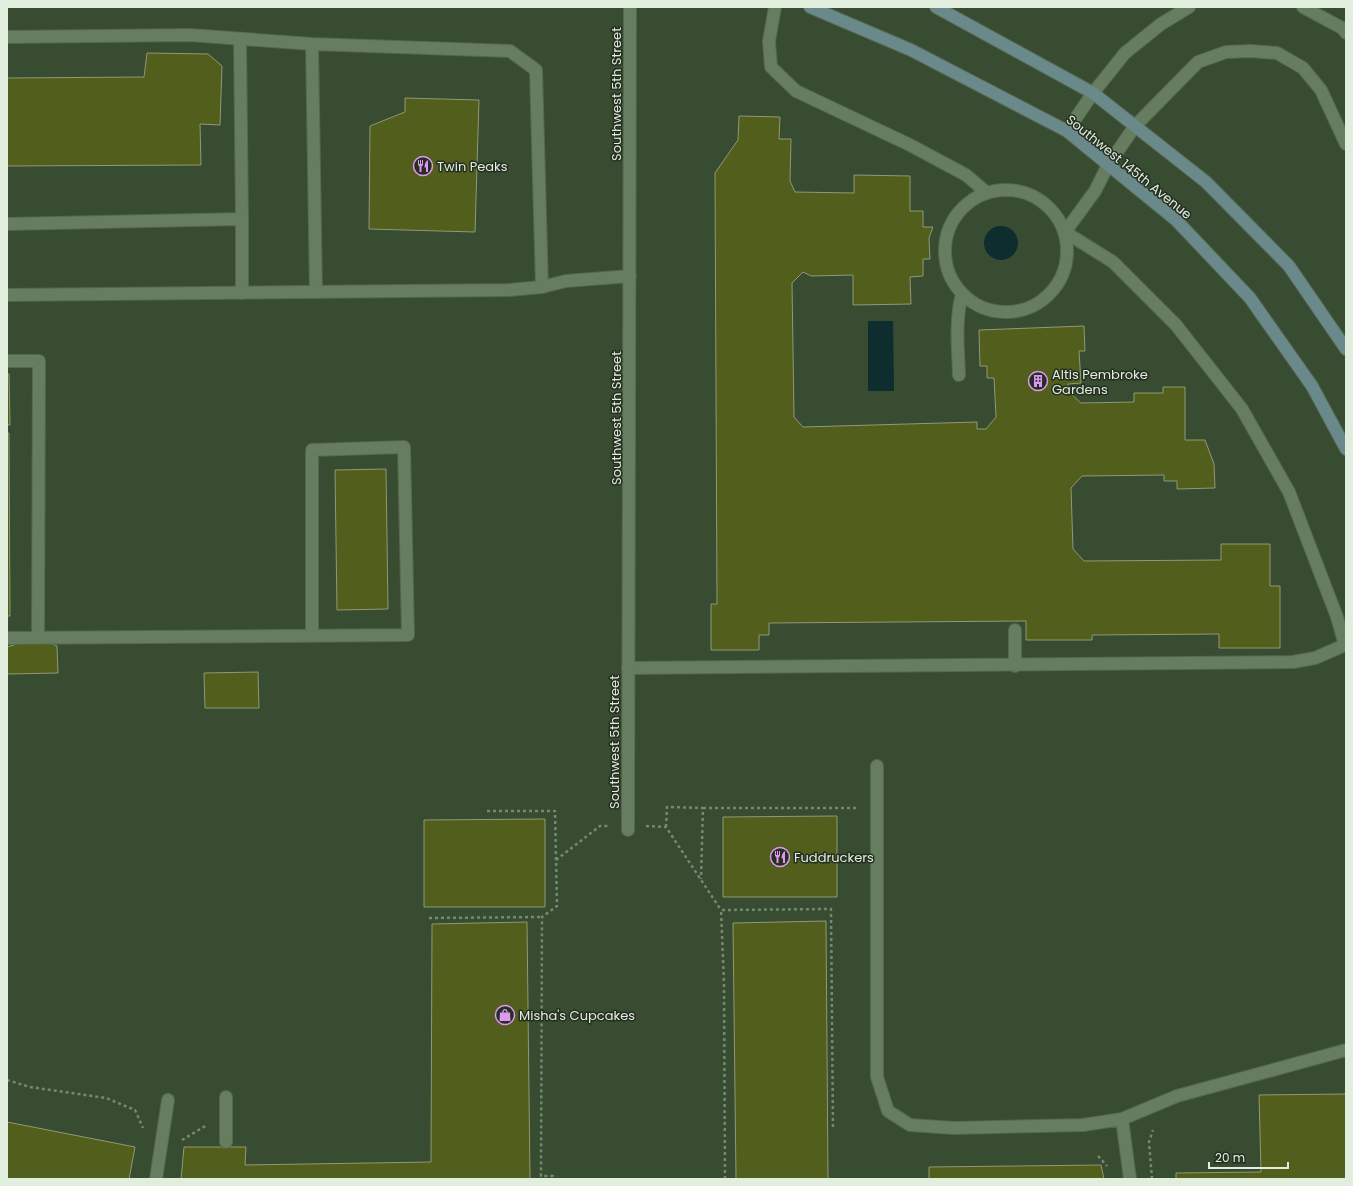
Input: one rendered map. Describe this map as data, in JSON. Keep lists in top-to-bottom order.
{
  "streets": {
    "street": ["Southwest 5th Street", "Southwest 145th Avenue"]
  },
  "places": {
    "restaurant": ["Twin Peaks", "Fuddruckers"],
    "building": ["Altis Pembroke Gardens"],
    "shop": ["Misha's Cupcakes"]
  },
  "scale_bar": "20 m"
}
